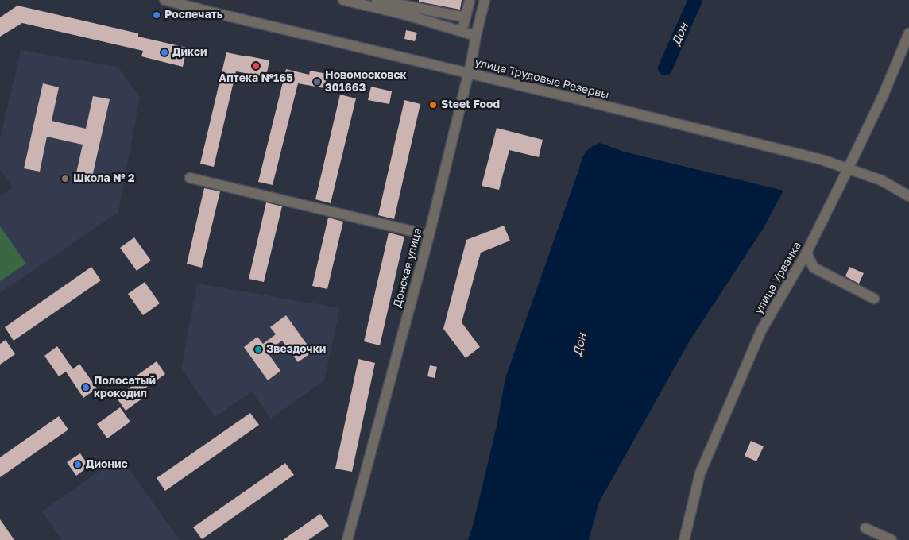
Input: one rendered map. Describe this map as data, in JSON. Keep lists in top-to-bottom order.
{
  "streets": {
    "street": ["улица Трудовые Резервы", "Донская улица", "улица Урванка"]
  },
  "crossings": [
    ["улица Трудовые Резервы", "Донская улица"],
    ["улица Трудовые Резервы", "улица Урванка"]
  ],
  "water": ["Дон"],
  "places": [
    "Роспечать",
    "Дикси",
    "Аптека №165",
    "Новомосковск 301663",
    "Steet Food",
    "Школа № 2",
    "Звездочки",
    "Полосатый крокодил",
    "Дионис"
  ]
}
